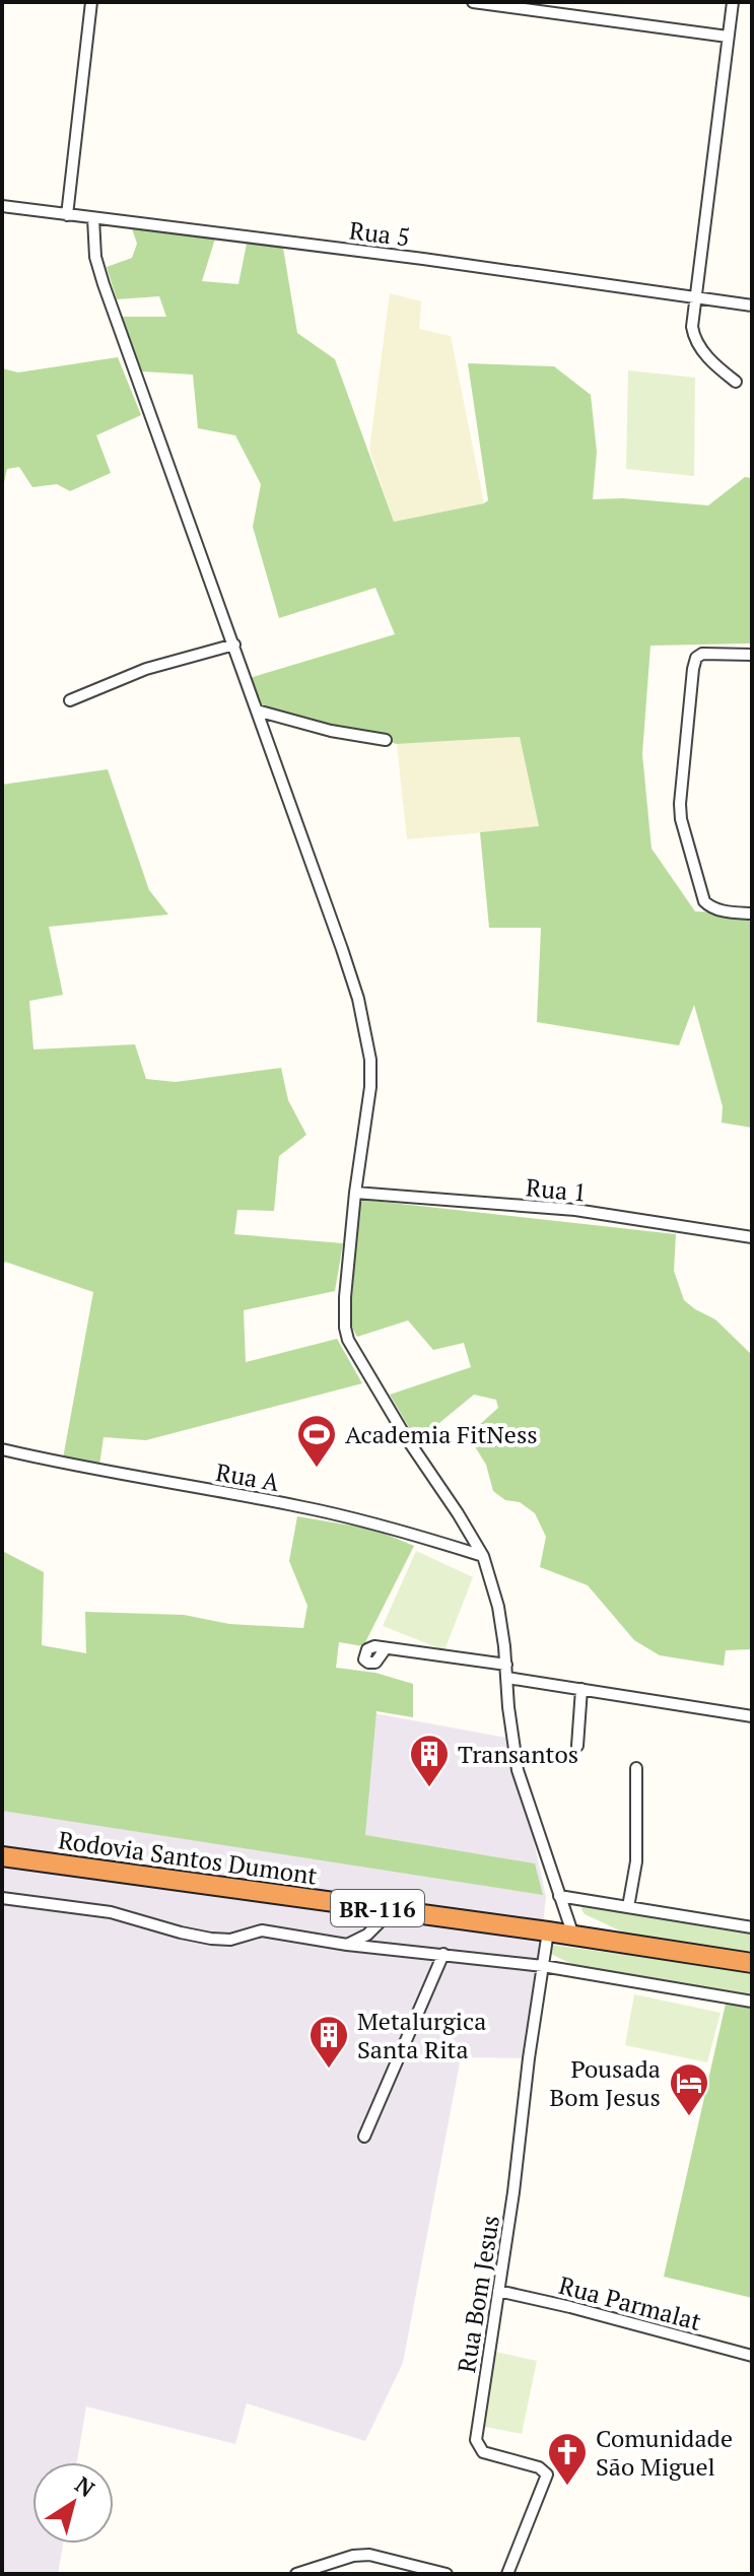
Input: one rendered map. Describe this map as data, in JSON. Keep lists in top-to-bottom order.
{
  "streets": {
    "highway": ["Rodovia Santos Dumont", "BR-116"],
    "street": [
      "Rua 5",
      "Rua 1",
      "Rua A",
      "Rua Bom Jesus",
      "Rua Parmalat"
    ]
  },
  "crossings": [
    ["Rodovia Santos Dumont", "Rua Bom Jesus"],
    ["Rua Bom Jesus", "Rua Parmalat"]
  ],
  "places": {
    "sports": ["Academia FitNess"],
    "building": ["Transantos", "Metalurgica Santa Rita"],
    "hotel": ["Pousada Bom Jesus"],
    "church": ["Comunidade São Miguel"]
  },
  "north": "top right"
}
